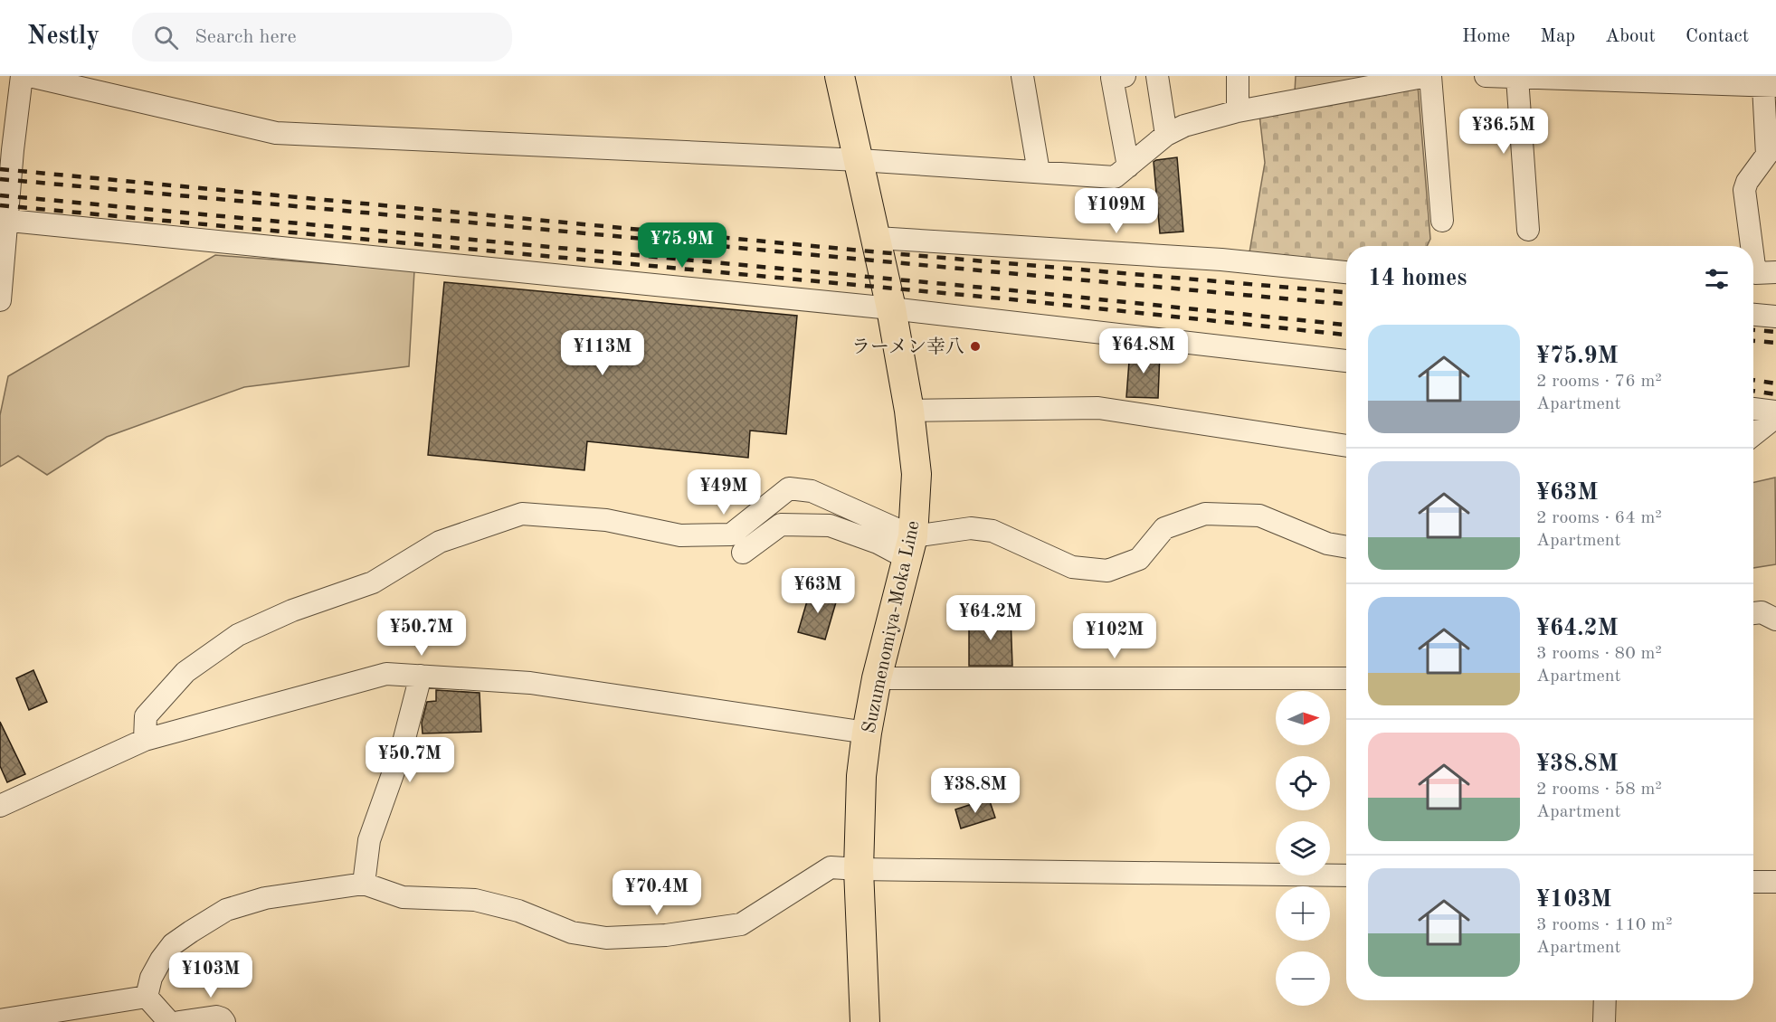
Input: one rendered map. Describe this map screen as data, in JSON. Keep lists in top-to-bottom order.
{
  "streets": {
    "main road": ["Suzumenomiya-Moka Line"]
  },
  "places": ["ラーメン幸八"],
  "north": "right",
  "page": {
    "header": "Nestly",
    "search": "Search here",
    "nav": [
      "Home",
      "Map",
      "About",
      "Contact"
    ],
    "price": [
      "¥36.5M",
      "¥109M",
      "¥75.9M",
      "¥64.8M",
      "¥113M",
      "¥49M",
      "¥63M",
      "¥64.2M",
      "¥50.7M",
      "¥102M",
      "¥50.7M",
      "¥38.8M",
      "¥70.4M",
      "¥103M"
    ],
    "heading": "14 homes",
    "list": [
      {
        "name": "¥75.9M",
        "note": "2 rooms · 76 m² · Apartment"
      },
      {
        "name": "¥63M",
        "note": "2 rooms · 64 m² · Apartment"
      },
      {
        "name": "¥64.2M",
        "note": "3 rooms · 80 m² · Apartment"
      },
      {
        "name": "¥38.8M",
        "note": "2 rooms · 58 m² · Apartment"
      },
      {
        "name": "¥103M",
        "note": "3 rooms · 110 m² · Apartment"
      }
    ],
    "map_buttons": ["+", "−"]
  }
}
